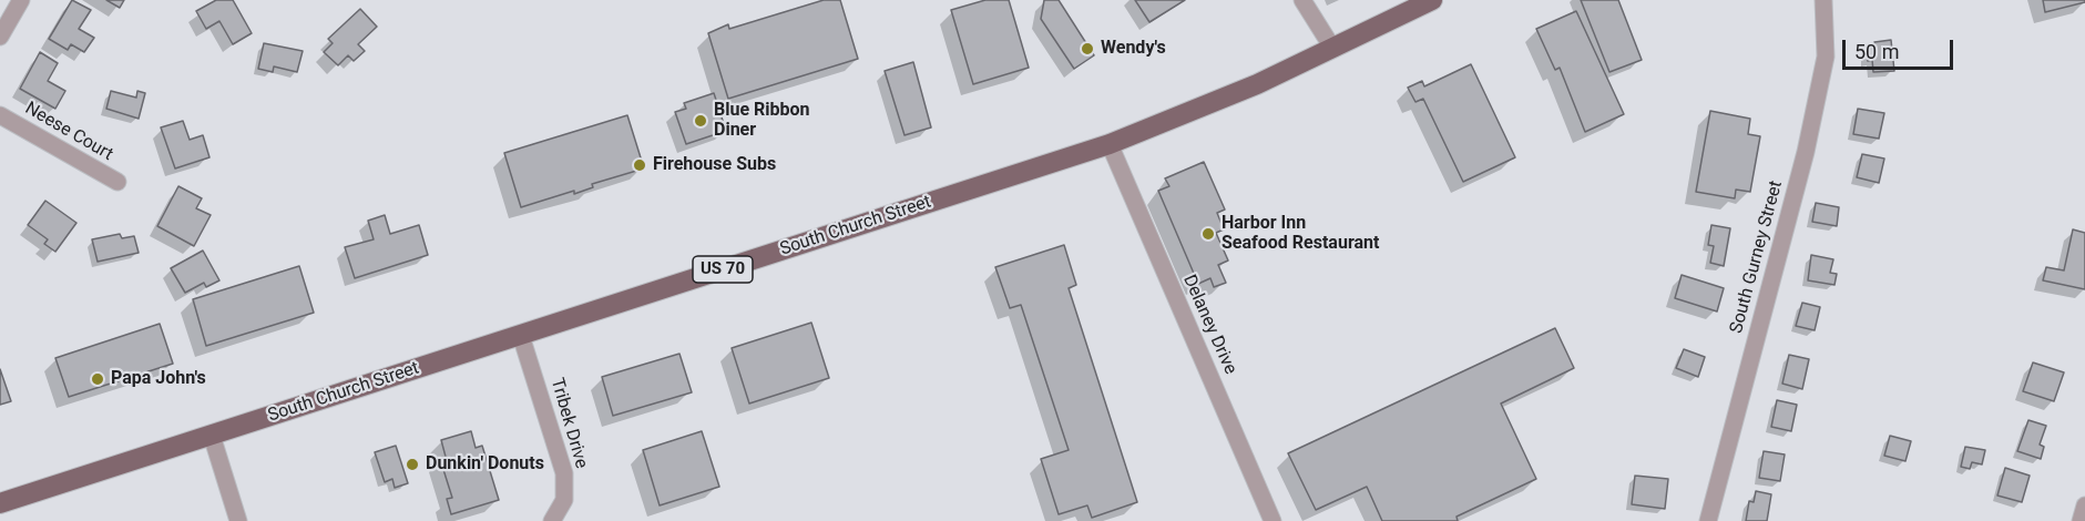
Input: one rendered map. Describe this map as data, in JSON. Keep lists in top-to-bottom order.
{
  "streets": {
    "main road": ["South Church Street", "US 70"],
    "street": [
      "Neese Court",
      "South Gurney Street",
      "Delaney Drive",
      "Tribek Drive"
    ]
  },
  "crossings": [
    ["South Church Street", "Delaney Drive"],
    ["South Church Street", "Tribek Drive"]
  ],
  "places": [
    "Wendy's",
    "Blue Ribbon Diner",
    "Firehouse Subs",
    "Harbor Inn Seafood Restaurant",
    "Papa John's",
    "Dunkin' Donuts"
  ],
  "scale_bar": "50 m"
}
